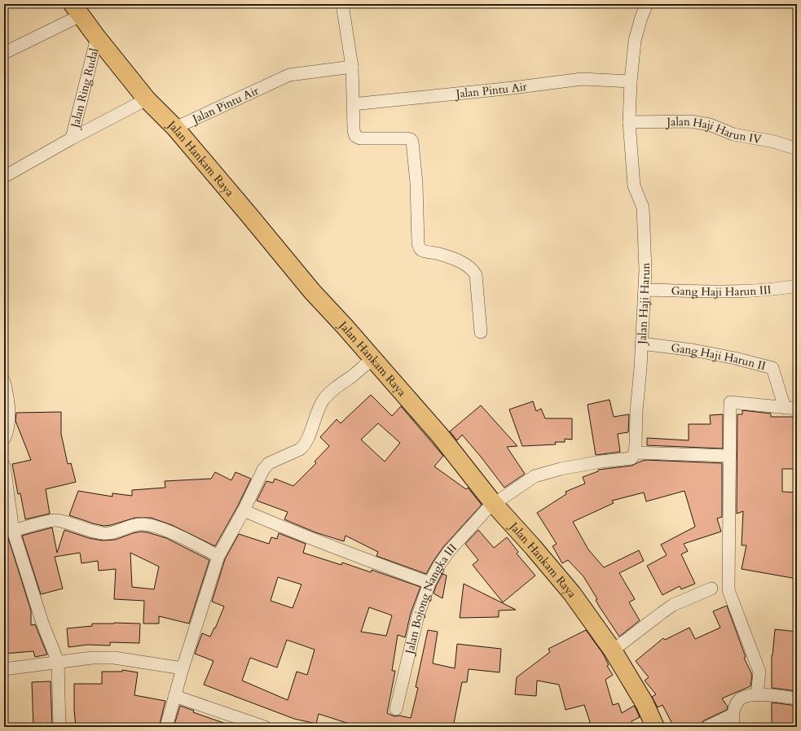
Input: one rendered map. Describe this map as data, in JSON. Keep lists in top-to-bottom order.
{
  "streets": {
    "main road": ["Jalan Hankam Raya"],
    "street": [
      "Jalan Ring Rudal",
      "Jalan Pintu Air",
      "Jalan Haji Harun IV",
      "Gang Haji Harun III",
      "Jalan Haji Harun",
      "Gang Haji Harun II",
      "Jalan Bojong Nangka III"
    ]
  },
  "crossings": [
    ["Jalan Ring Rudal", "Jalan Hankam Raya"],
    ["Jalan Pintu Air", "Jalan Hankam Raya"],
    ["Jalan Pintu Air", "Jalan Haji Harun"],
    ["Jalan Haji Harun IV", "Jalan Haji Harun"],
    ["Jalan Hankam Raya", "Jalan Bojong Nangka III"],
    ["Gang Haji Harun III", "Jalan Haji Harun"],
    ["Jalan Haji Harun", "Gang Haji Harun II"]
  ]
}
